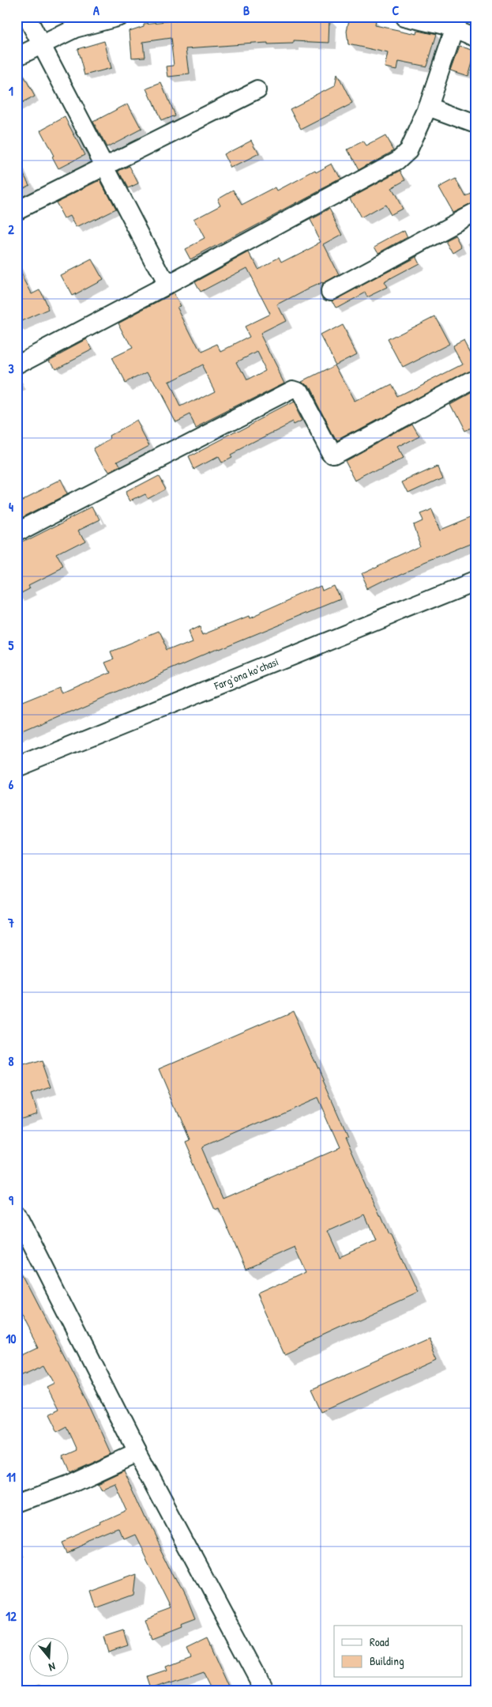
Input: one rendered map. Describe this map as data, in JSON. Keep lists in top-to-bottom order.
{
  "streets": {
    "street": ["Fargʻona koʻchasi"]
  },
  "legend": ["Road", "Building"],
  "north": "bottom",
  "grid": {
    "columns": ["A", "B", "C"],
    "rows": [
      "1",
      "2",
      "3",
      "4",
      "5",
      "6",
      "7",
      "8",
      "9",
      "10",
      "11",
      "12"
    ]
  }
}
